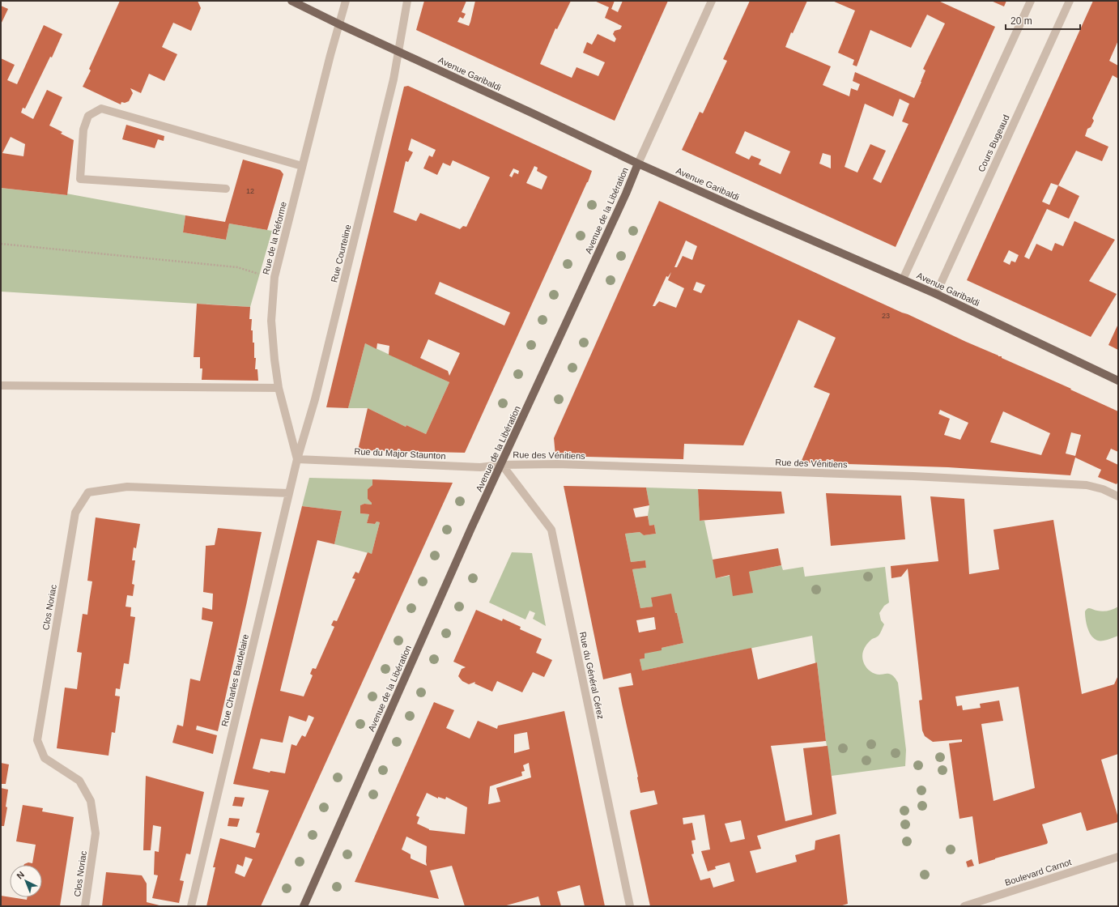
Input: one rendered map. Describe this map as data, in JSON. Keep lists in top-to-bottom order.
{
  "streets": {
    "main road": ["Avenue Garibaldi", "Avenue de la Libération"],
    "street": [
      "Cours Bugeaud",
      "Rue de la Réforme",
      "Rue Courteline",
      "Rue du Major Staunton",
      "Rue des Vénitiens",
      "Clos Noriac",
      "Rue du Général Cérez",
      "Rue Charles Baudelaire",
      "Boulevard Carnot"
    ]
  },
  "crossings": [
    ["Avenue Garibaldi", "Cours Bugeaud"],
    ["Avenue Garibaldi", "Avenue de la Libération"],
    ["Avenue Garibaldi", "Rue de la Réforme"],
    ["Avenue Garibaldi", "Rue Courteline"],
    ["Avenue de la Libération", "Rue du Major Staunton"],
    ["Avenue de la Libération", "Rue des Vénitiens"],
    ["Avenue de la Libération", "Rue du Général Cérez"],
    ["Rue de la Réforme", "Rue Courteline"],
    ["Rue de la Réforme", "Rue du Major Staunton"],
    ["Rue de la Réforme", "Rue Charles Baudelaire"],
    ["Rue Courteline", "Rue du Major Staunton"],
    ["Rue Courteline", "Rue Charles Baudelaire"],
    ["Rue du Major Staunton", "Rue des Vénitiens"],
    ["Rue du Major Staunton", "Rue du Général Cérez"],
    ["Rue du Major Staunton", "Rue Charles Baudelaire"],
    ["Rue des Vénitiens", "Rue du Général Cérez"],
    ["Clos Noriac", "Rue Charles Baudelaire"]
  ],
  "house_numbers": ["12", "23"],
  "scale_bar": "20 m",
  "north": "top left"
}
